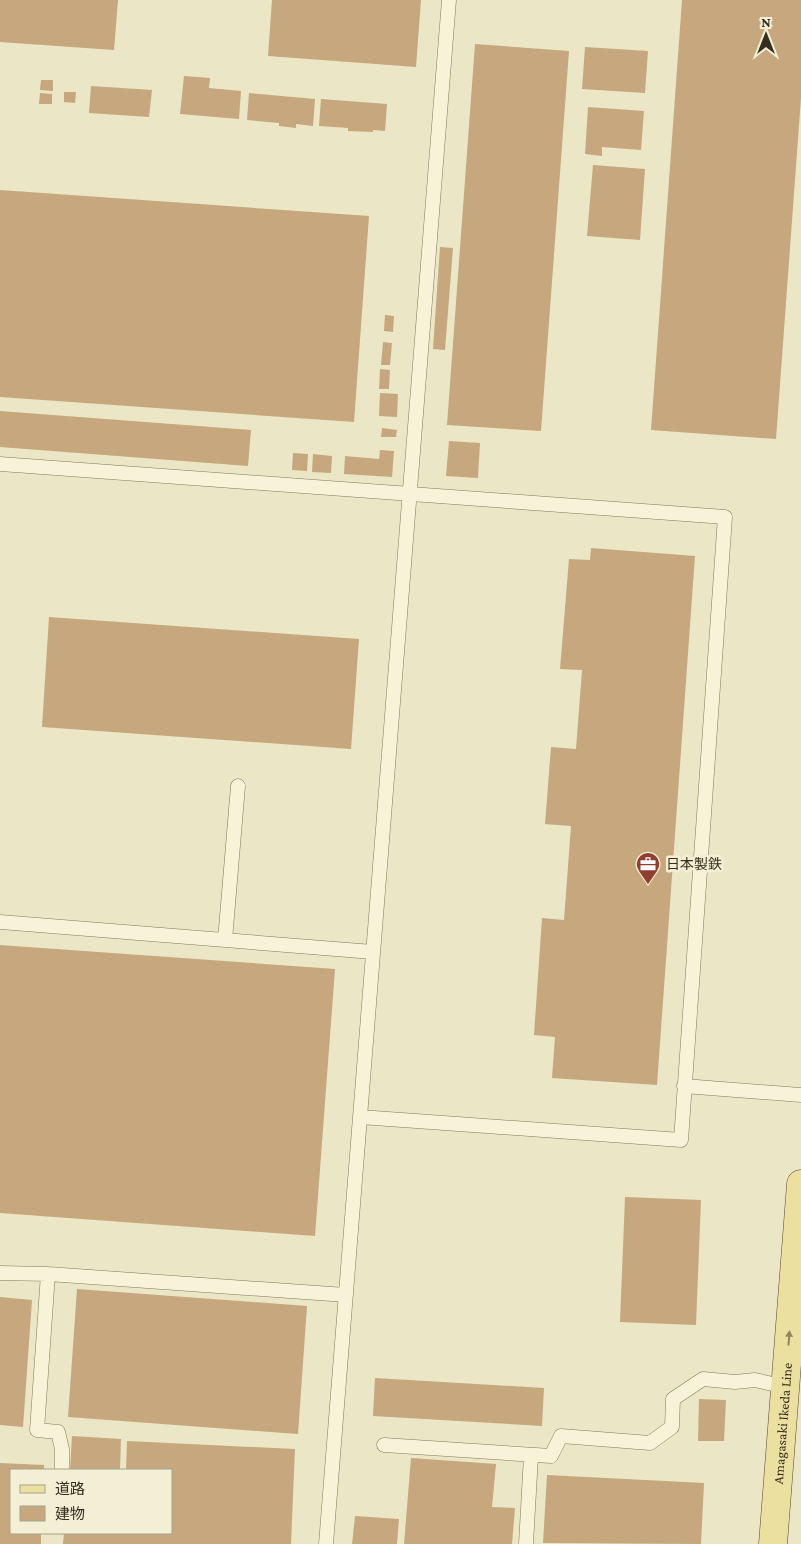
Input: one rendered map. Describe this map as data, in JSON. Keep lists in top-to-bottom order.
{
  "streets": {
    "main road": ["Amagasaki Ikeda Line"]
  },
  "one_way": ["Amagasaki Ikeda Line"],
  "places": {
    "office": ["日本製鉄"]
  },
  "legend": ["道路", "建物"],
  "north": "top"
}
